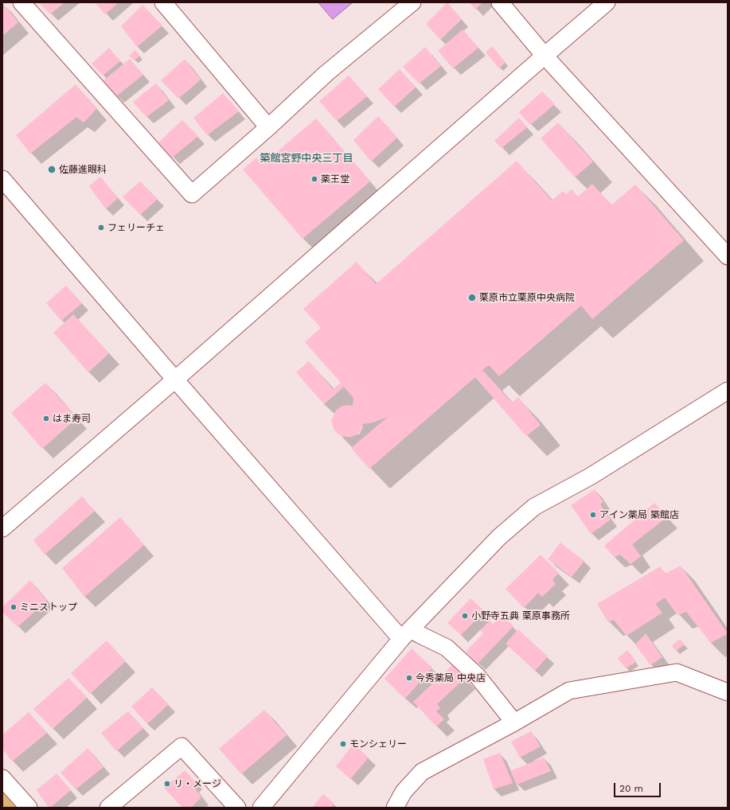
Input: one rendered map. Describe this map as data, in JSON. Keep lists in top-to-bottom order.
{
  "districts": ["築館宮野中央三丁目"],
  "places": [
    "佐藤進眼科",
    "薬王堂",
    "フェリーチェ",
    "栗原市立栗原中央病院",
    "はま寿司",
    "アイン薬局 築館店",
    "ミニストップ",
    "小野寺五典 栗原事務所",
    "今秀薬局 中央店",
    "モンシェリー",
    "リ・メージ"
  ],
  "scale_bar": "20 m"
}
